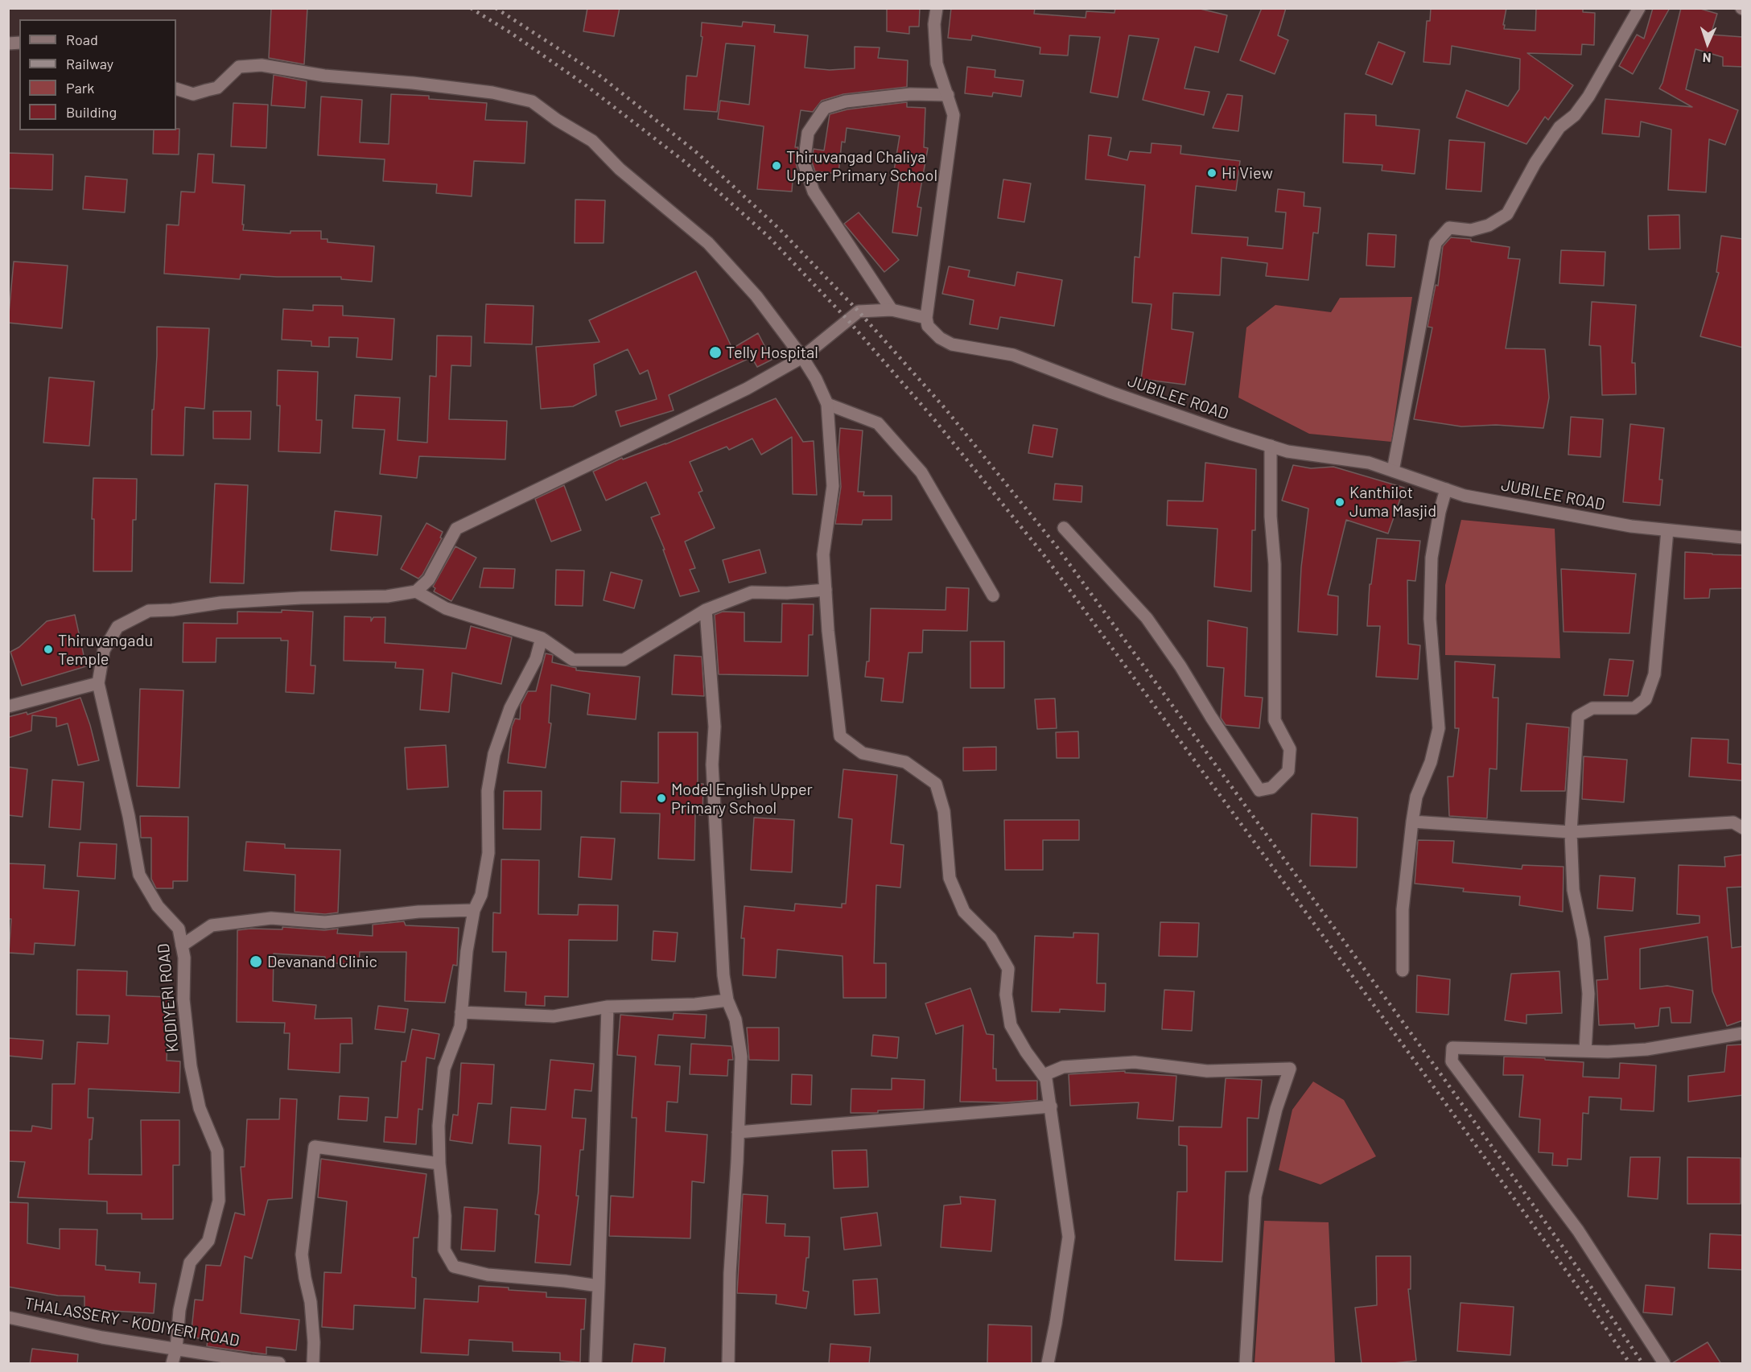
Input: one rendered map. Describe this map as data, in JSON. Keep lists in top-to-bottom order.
{
  "streets": {
    "street": ["JUBILEE ROAD", "KODIYERI ROAD", "THALASSERY - KODIYERI ROAD"]
  },
  "crossings": [
    ["KODIYERI ROAD", "THALASSERY - KODIYERI ROAD"]
  ],
  "places": [
    "Thiruvangad Chaliya Upper Primary School",
    "Hi View",
    "Telly Hospital",
    "Kanthilot Juma Masjid",
    "Thiruvangadu Temple",
    "Model English Upper Primary School",
    "Devanand Clinic"
  ],
  "legend": [
    "Road",
    "Railway",
    "Park",
    "Building"
  ],
  "north": "bottom"
}
